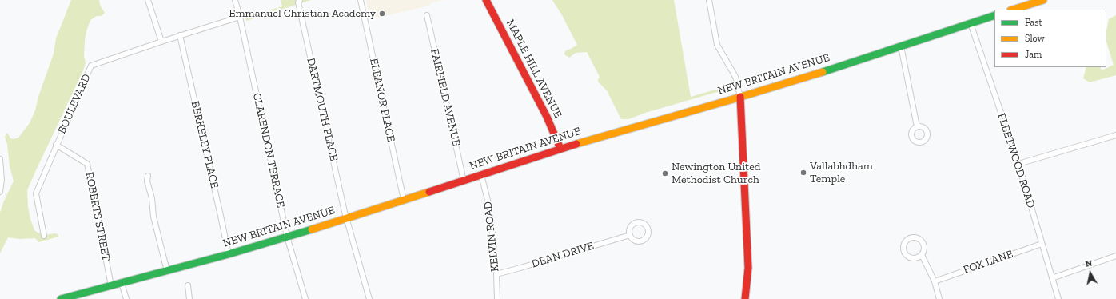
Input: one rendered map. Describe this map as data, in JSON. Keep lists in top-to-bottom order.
{
  "streets": {
    "main road": ["MAPLE HILL AVENUE", "NEW BRITAIN AVENUE"],
    "street": [
      "FAIRFIELD AVENUE",
      "ELEANOR PLACE",
      "BOULEVARD",
      "DARTMOUTH PLACE",
      "BERKELEY PLACE",
      "CLARENDON TERRACE",
      "FLEETWOOD ROAD",
      "ROBERTS STREET",
      "KELVIN ROAD",
      "DEAN DRIVE",
      "FOX LANE"
    ]
  },
  "crossings": [
    ["MAPLE HILL AVENUE", "NEW BRITAIN AVENUE"],
    ["NEW BRITAIN AVENUE", "FAIRFIELD AVENUE"],
    ["NEW BRITAIN AVENUE", "ELEANOR PLACE"],
    ["NEW BRITAIN AVENUE", "DARTMOUTH PLACE"],
    ["NEW BRITAIN AVENUE", "BERKELEY PLACE"],
    ["NEW BRITAIN AVENUE", "CLARENDON TERRACE"],
    ["NEW BRITAIN AVENUE", "FLEETWOOD ROAD"],
    ["NEW BRITAIN AVENUE", "ROBERTS STREET"],
    ["NEW BRITAIN AVENUE", "KELVIN ROAD"],
    ["BOULEVARD", "BERKELEY PLACE"],
    ["BOULEVARD", "CLARENDON TERRACE"],
    ["BOULEVARD", "ROBERTS STREET"],
    ["FLEETWOOD ROAD", "FOX LANE"],
    ["KELVIN ROAD", "DEAN DRIVE"]
  ],
  "places": ["Emmanuel Christian Academy", "Vallabhdham Temple", "Newington United Methodist Church"],
  "legend": ["Fast", "Slow", "Jam"],
  "north": "top"
}
